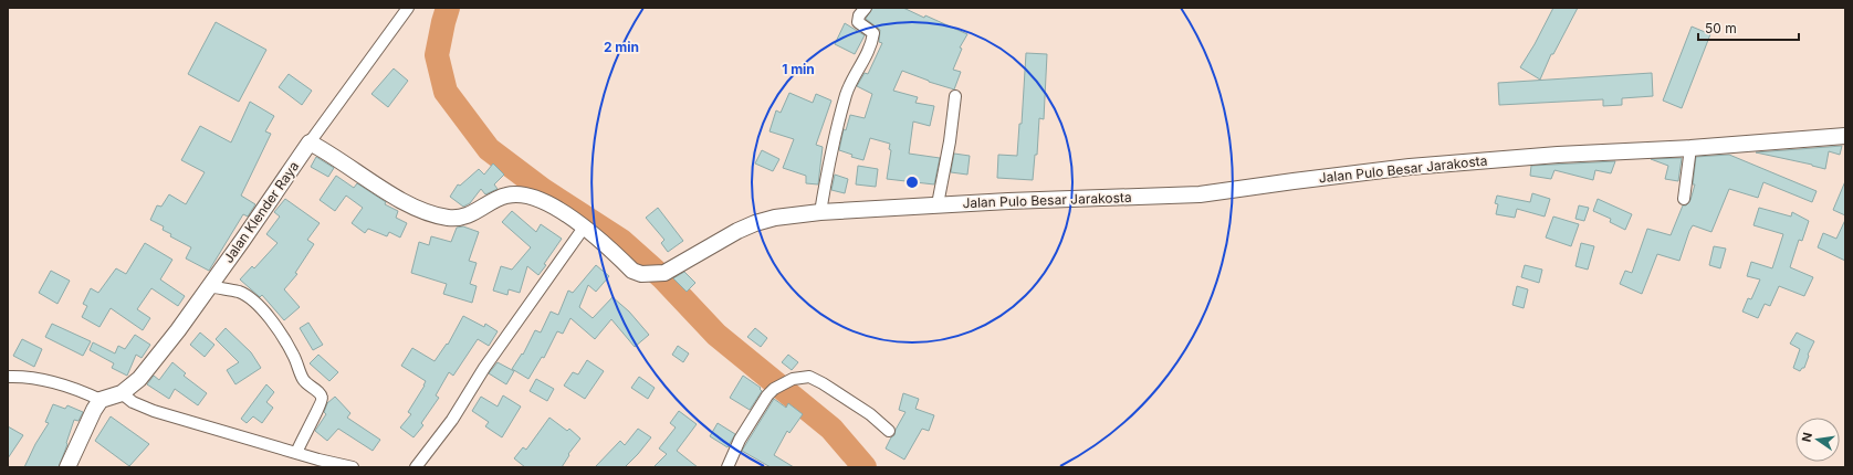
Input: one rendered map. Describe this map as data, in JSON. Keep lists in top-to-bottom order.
{
  "streets": {
    "street": ["Jalan Pulo Besar Jarakosta", "Jalan Klender Raya"]
  },
  "crossings": [
    ["Jalan Pulo Besar Jarakosta", "Jalan Klender Raya"]
  ],
  "scale_bar": "50 m",
  "north": "left",
  "rings": ["2 min", "1 min"]
}
